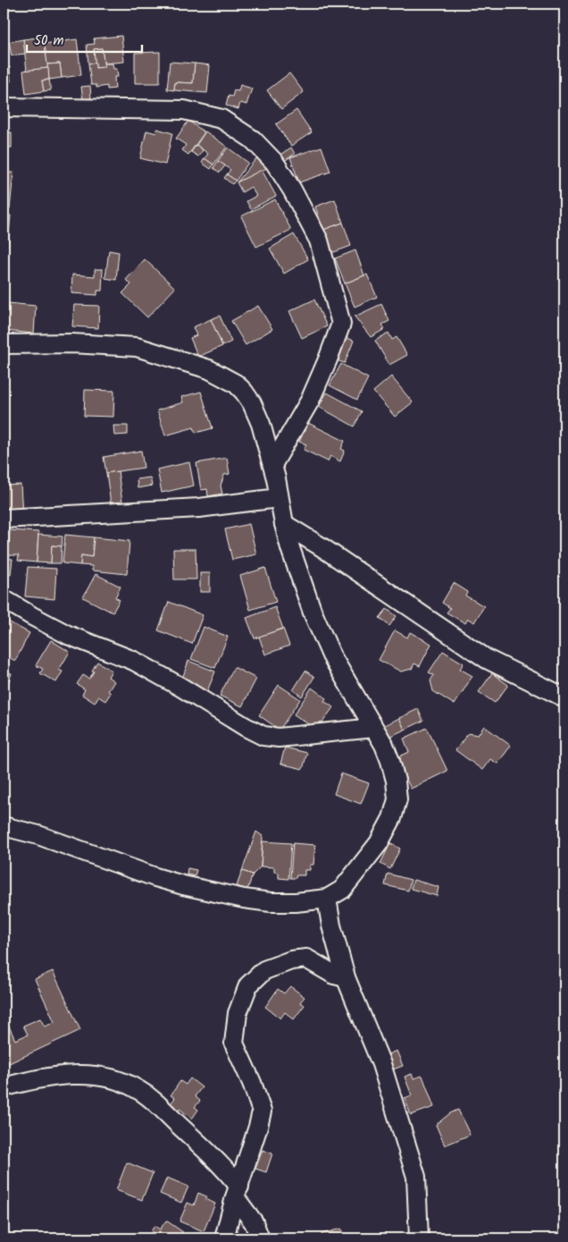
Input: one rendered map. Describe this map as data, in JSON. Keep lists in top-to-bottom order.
{
  "scale_bar": "50 m"
}
